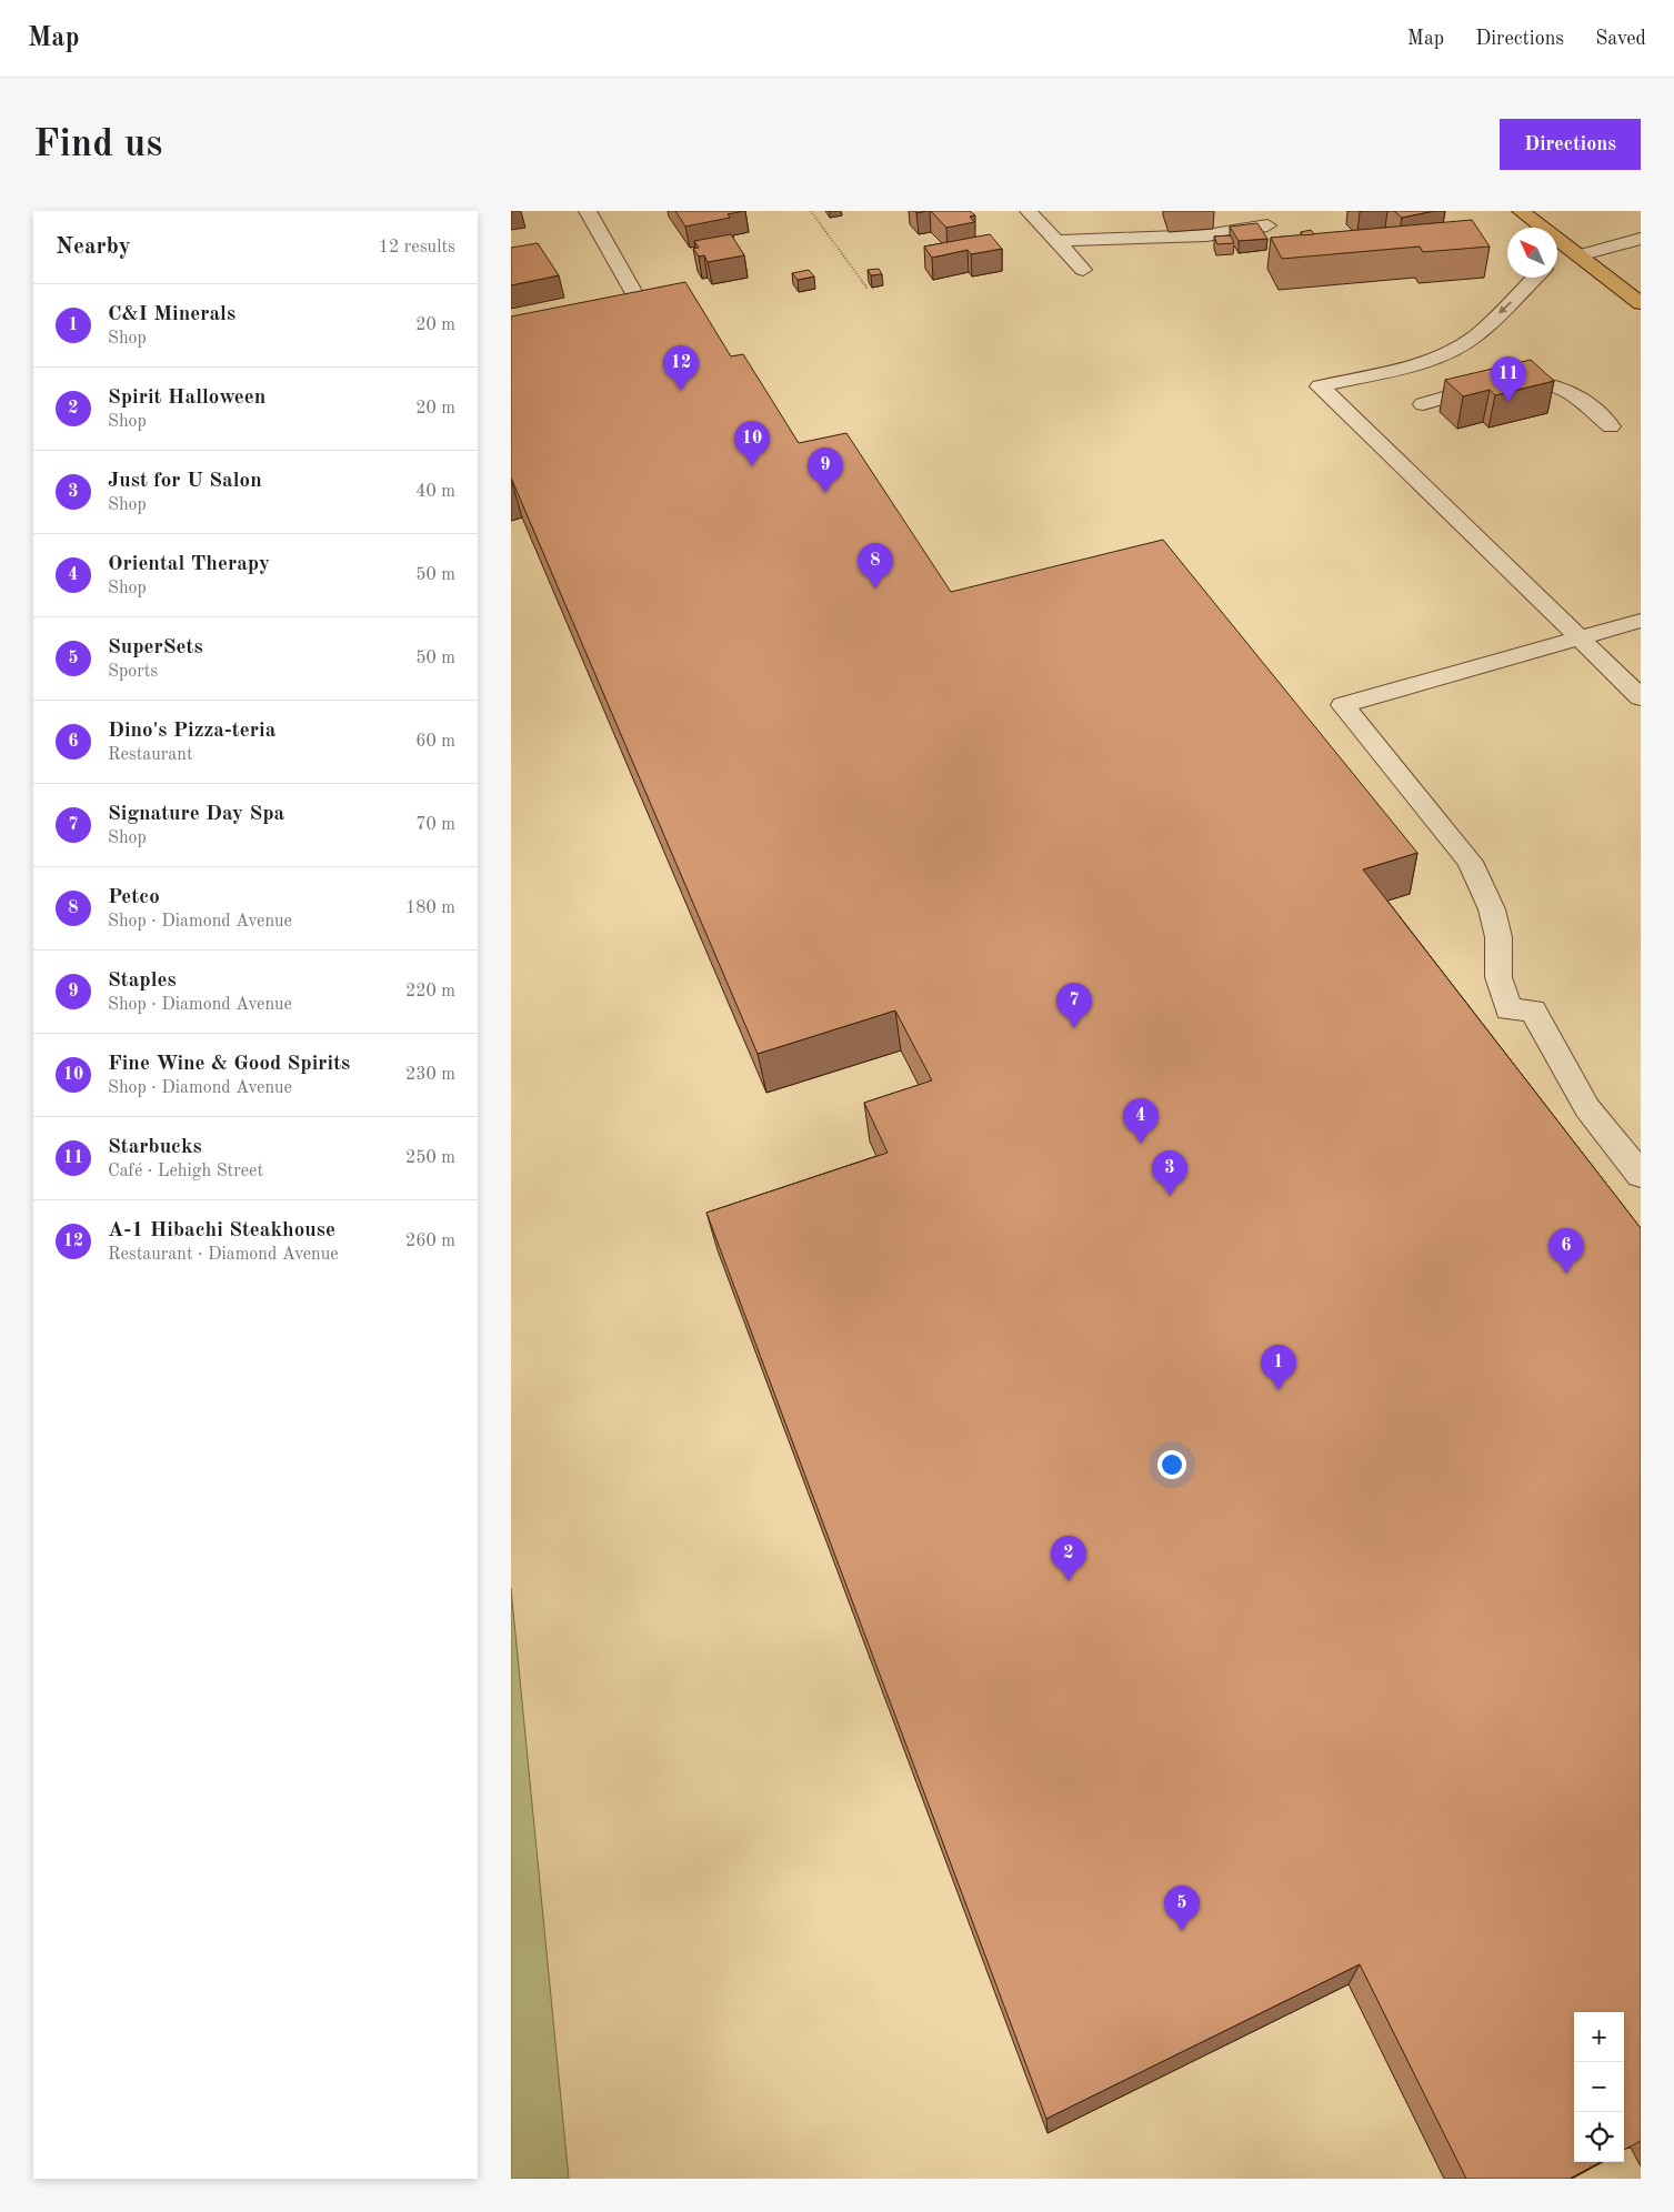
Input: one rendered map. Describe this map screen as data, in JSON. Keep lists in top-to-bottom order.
{
  "north": "top left",
  "page": {
    "header": "Map",
    "nav": ["Map", "Directions", "Saved"],
    "buttons": "Directions",
    "title": "Find us",
    "heading": ["Nearby", "12 results"],
    "list": [
      {
        "mark": "1",
        "name": "C&I Minerals",
        "note": "Shop",
        "value": "20 m"
      },
      {
        "mark": "2",
        "name": "Spirit Halloween",
        "note": "Shop",
        "value": "20 m"
      },
      {
        "mark": "3",
        "name": "Just for U Salon",
        "note": "Shop",
        "value": "40 m"
      },
      {
        "mark": "4",
        "name": "Oriental Therapy",
        "note": "Shop",
        "value": "50 m"
      },
      {
        "mark": "5",
        "name": "SuperSets",
        "note": "Sports",
        "value": "50 m"
      },
      {
        "mark": "6",
        "name": "Dino's Pizza-teria",
        "note": "Restaurant",
        "value": "60 m"
      },
      {
        "mark": "7",
        "name": "Signature Day Spa",
        "note": "Shop",
        "value": "70 m"
      },
      {
        "mark": "8",
        "name": "Petco",
        "note": "Shop · Diamond Avenue",
        "value": "180 m"
      },
      {
        "mark": "9",
        "name": "Staples",
        "note": "Shop · Diamond Avenue",
        "value": "220 m"
      },
      {
        "mark": "10",
        "name": "Fine Wine & Good Spirits",
        "note": "Shop · Diamond Avenue",
        "value": "230 m"
      },
      {
        "mark": "11",
        "name": "Starbucks",
        "note": "Café · Lehigh Street",
        "value": "250 m"
      },
      {
        "mark": "12",
        "name": "A-1 Hibachi Steakhouse",
        "note": "Restaurant · Diamond Avenue",
        "value": "260 m"
      }
    ],
    "pins": [
      "12",
      "11",
      "10",
      "9",
      "8",
      "7",
      "4",
      "3",
      "6",
      "1",
      "2",
      "5"
    ],
    "map_buttons": ["+", "−"]
  }
}
